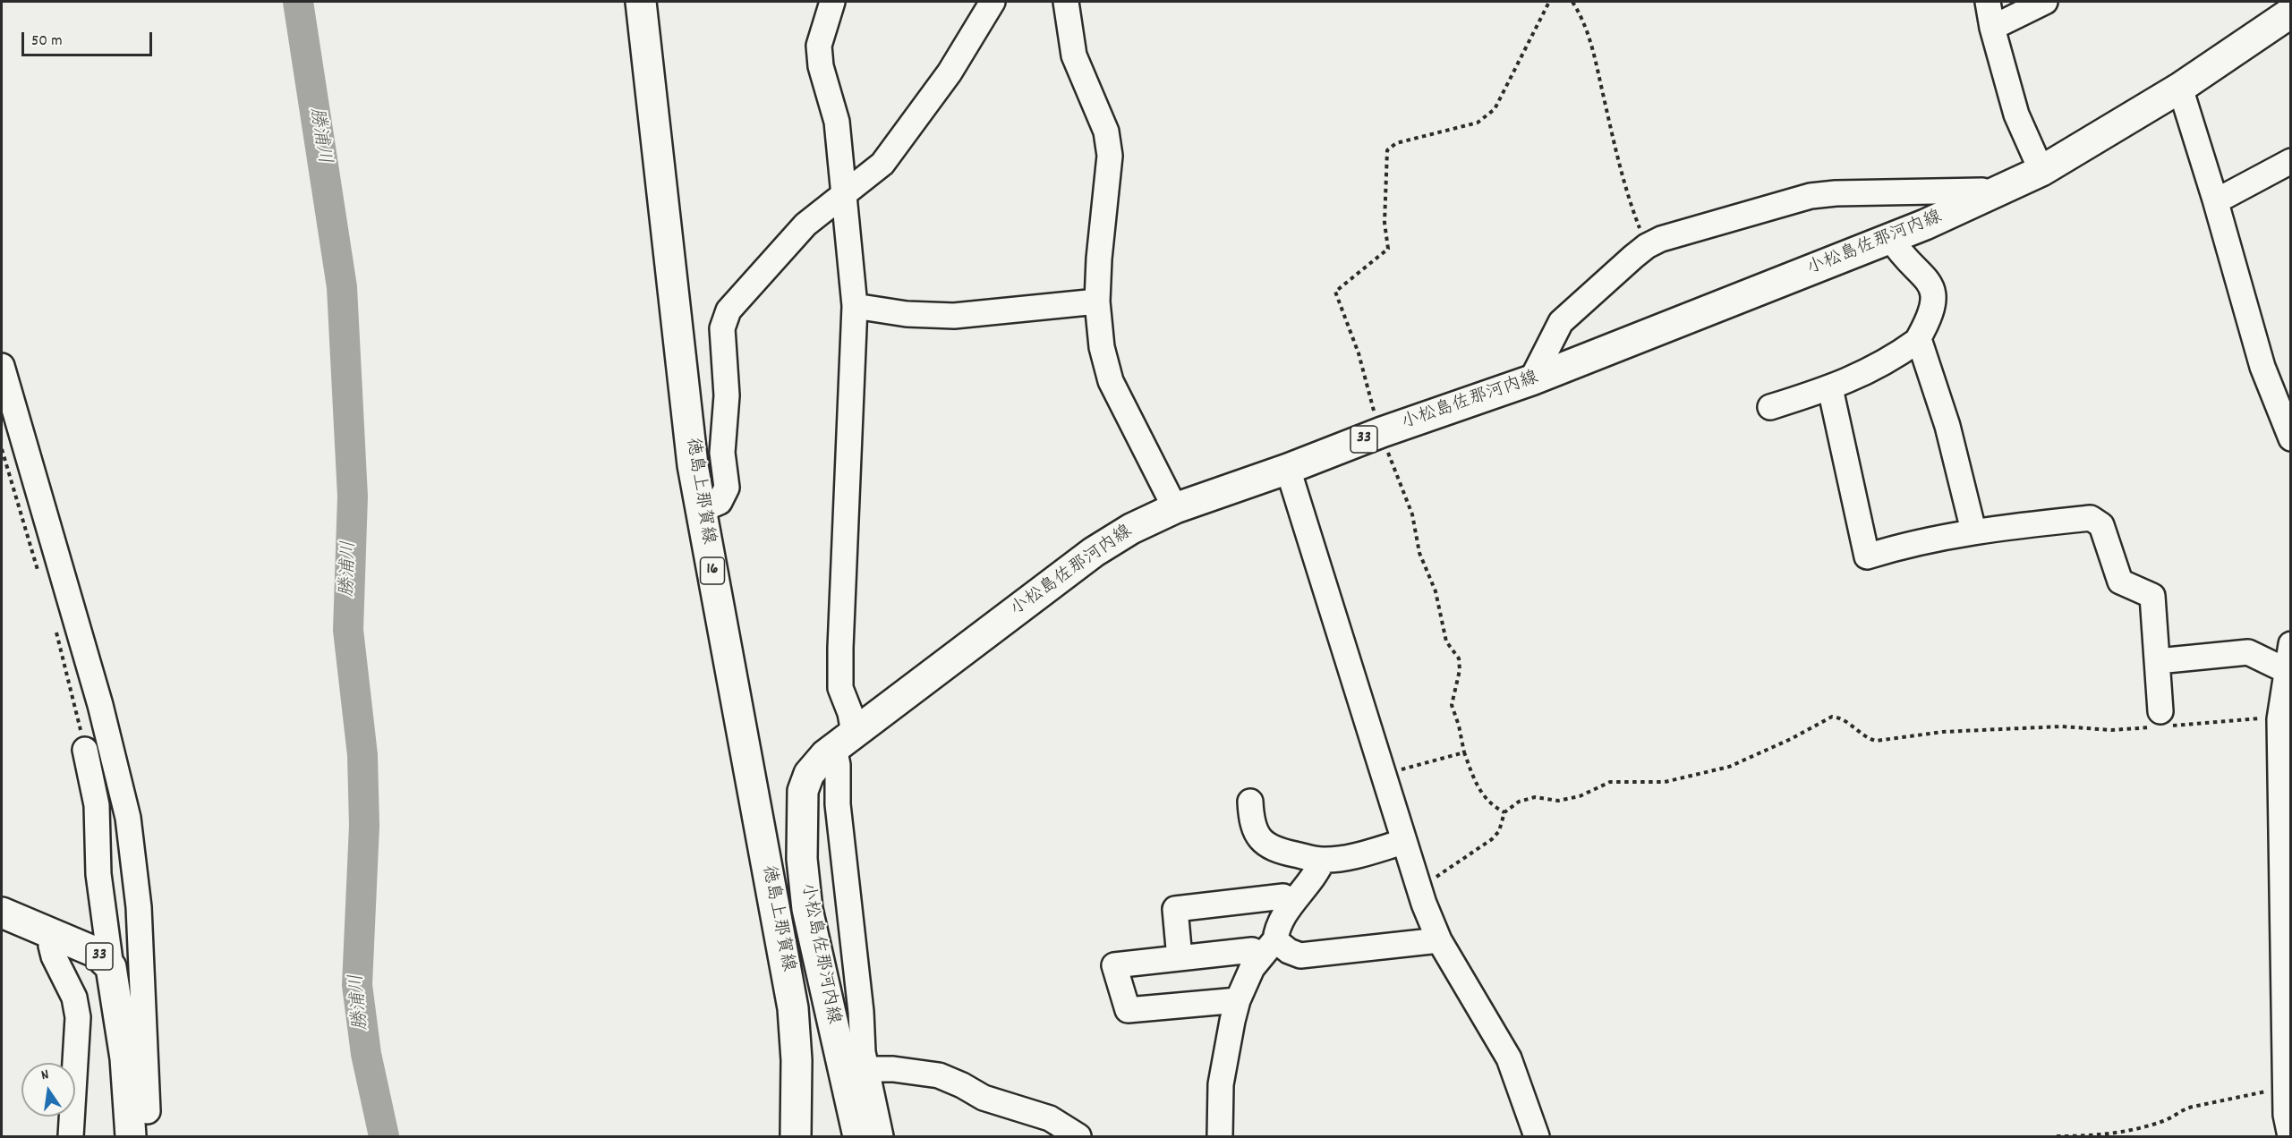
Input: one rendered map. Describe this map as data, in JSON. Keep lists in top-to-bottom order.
{
  "streets": {
    "main road": [
      "小松島佐那河内線",
      "33",
      "徳島上那賀線",
      "16"
    ]
  },
  "water": ["勝浦川"],
  "scale_bar": "50 m",
  "north": "top"
}
